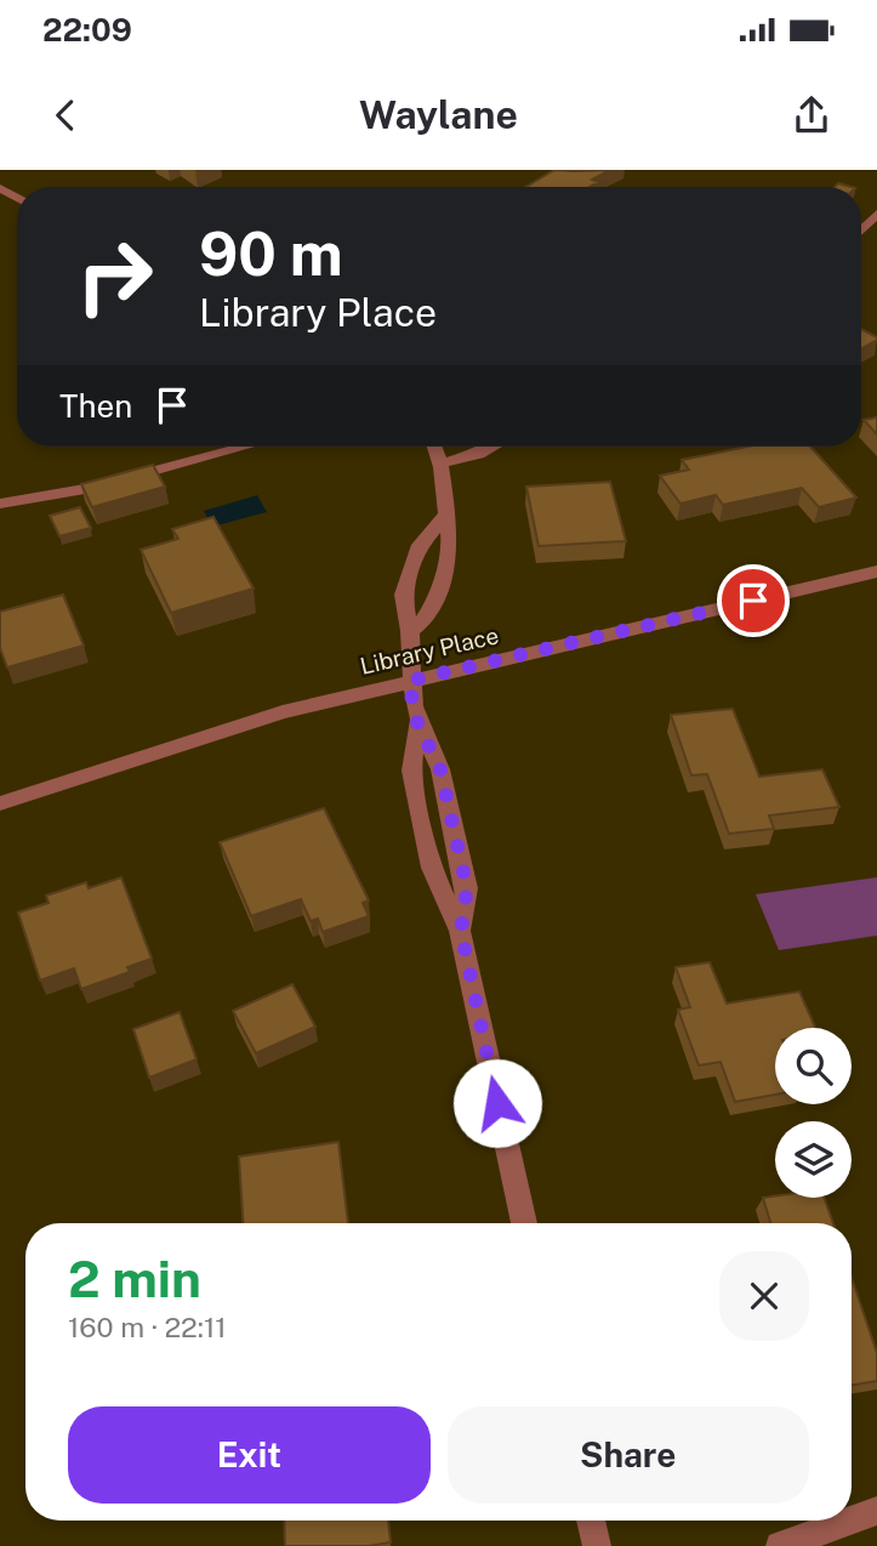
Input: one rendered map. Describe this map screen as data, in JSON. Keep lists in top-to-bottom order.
{
  "streets": {
    "street": ["Library Place"]
  },
  "page": {
    "status": "22:09",
    "header": "Waylane",
    "turn": ["90 m", "Library Place"],
    "then": "Then",
    "heading": ["2 min", "160 m · 22:11"],
    "buttons": ["Exit", "Share"]
  }
}
